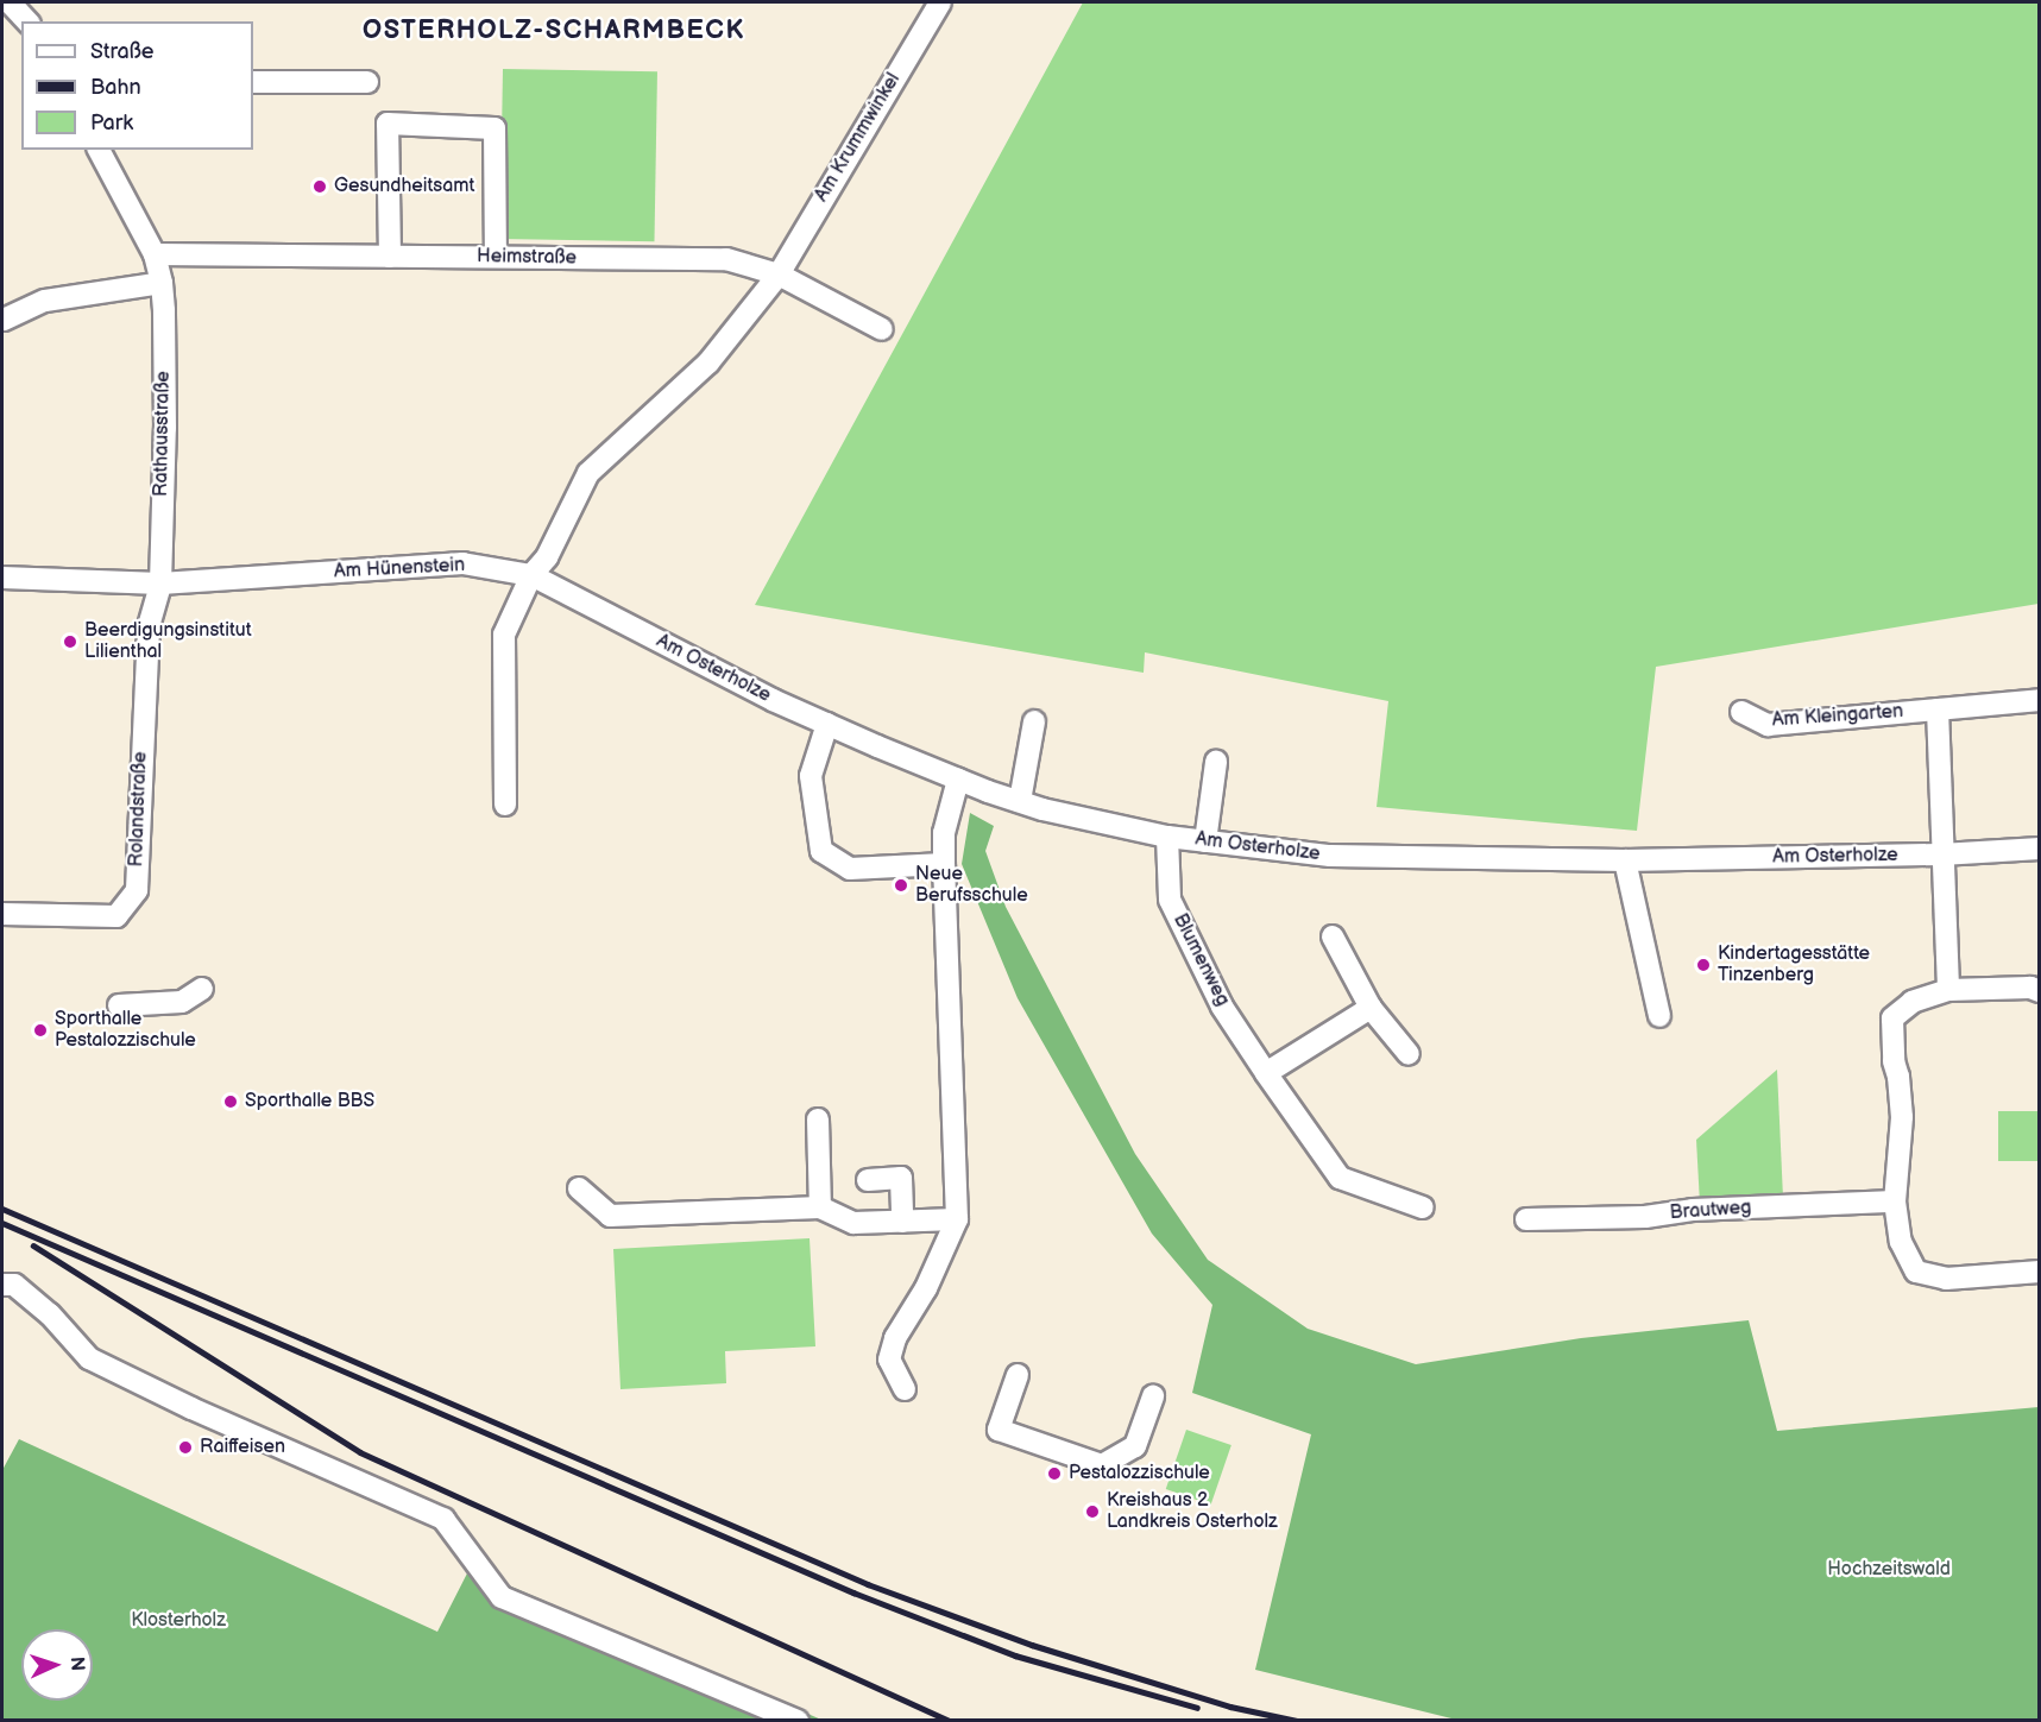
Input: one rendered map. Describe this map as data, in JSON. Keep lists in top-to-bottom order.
{
  "streets": {
    "street": [
      "Am Krummwinkel",
      "Heimstraße",
      "Rathausstraße",
      "Am Hünenstein",
      "Am Osterholze",
      "Am Kleingarten",
      "Rolandstraße",
      "Blumenweg",
      "Brautweg"
    ]
  },
  "crossings": [
    ["Am Krummwinkel", "Heimstraße"],
    ["Heimstraße", "Rathausstraße"],
    ["Rathausstraße", "Am Hünenstein"],
    ["Rathausstraße", "Rolandstraße"],
    ["Am Hünenstein", "Am Osterholze"],
    ["Am Hünenstein", "Rolandstraße"],
    ["Am Osterholze", "Blumenweg"]
  ],
  "districts": ["OSTERHOLZ-SCHARMBECK"],
  "parks": ["Hochzeitswald", "Klosterholz"],
  "places": [
    "Gesundheitsamt",
    "Beerdigungsinstitut Lilienthal",
    "Neue Berufsschule",
    "Kindertagesstätte Tinzenberg",
    "Sporthalle Pestalozzischule",
    "Sporthalle BBS",
    "Raiffeisen",
    "Pestalozzischule",
    "Kreishaus 2 Landkreis Osterholz"
  ],
  "legend": ["Straße", "Bahn", "Park"],
  "north": "right"
}
